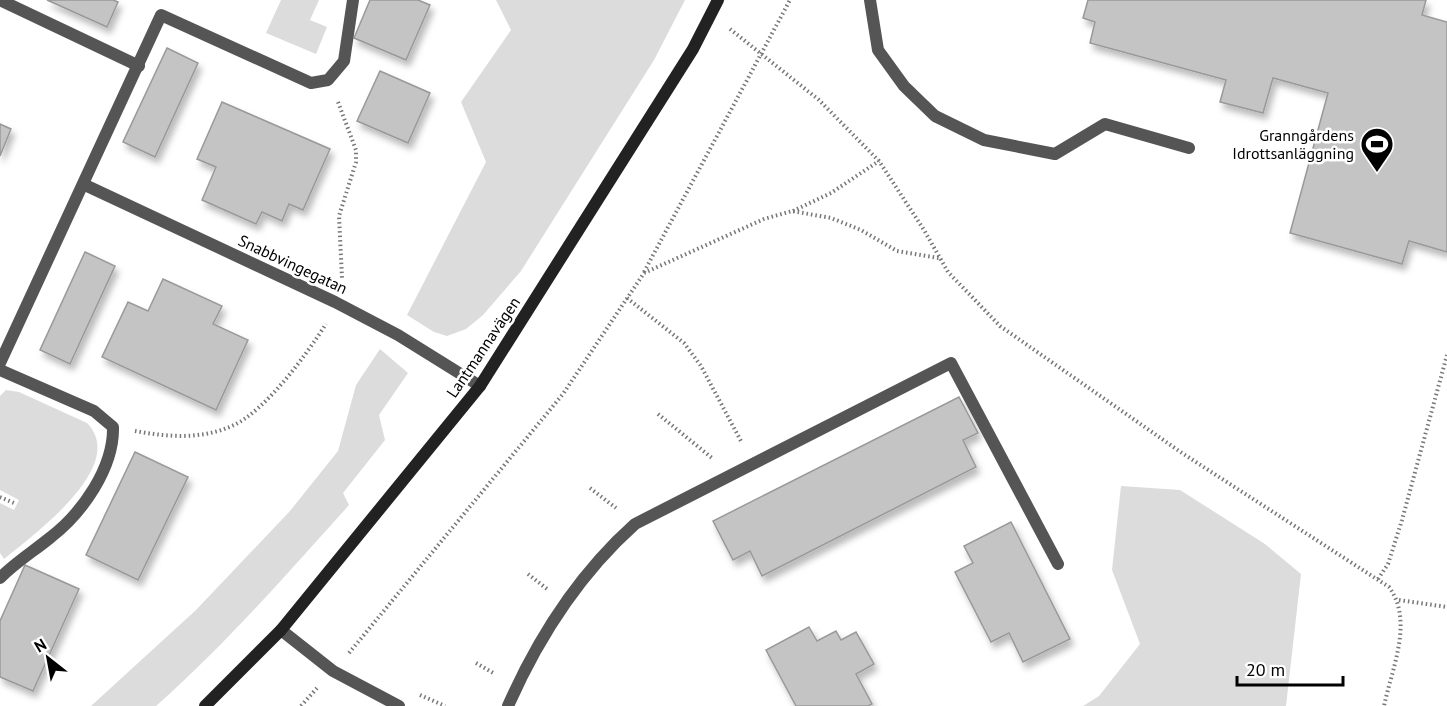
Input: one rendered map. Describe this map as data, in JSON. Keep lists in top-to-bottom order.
{
  "streets": {
    "street": ["Snabbvingegatan", "Lantmannavägen"]
  },
  "crossings": [
    ["Snabbvingegatan", "Lantmannavägen"]
  ],
  "places": {
    "sports": ["Granngårdens Idrottsanläggning"]
  },
  "scale_bar": "20 m",
  "north": "top left"
}
